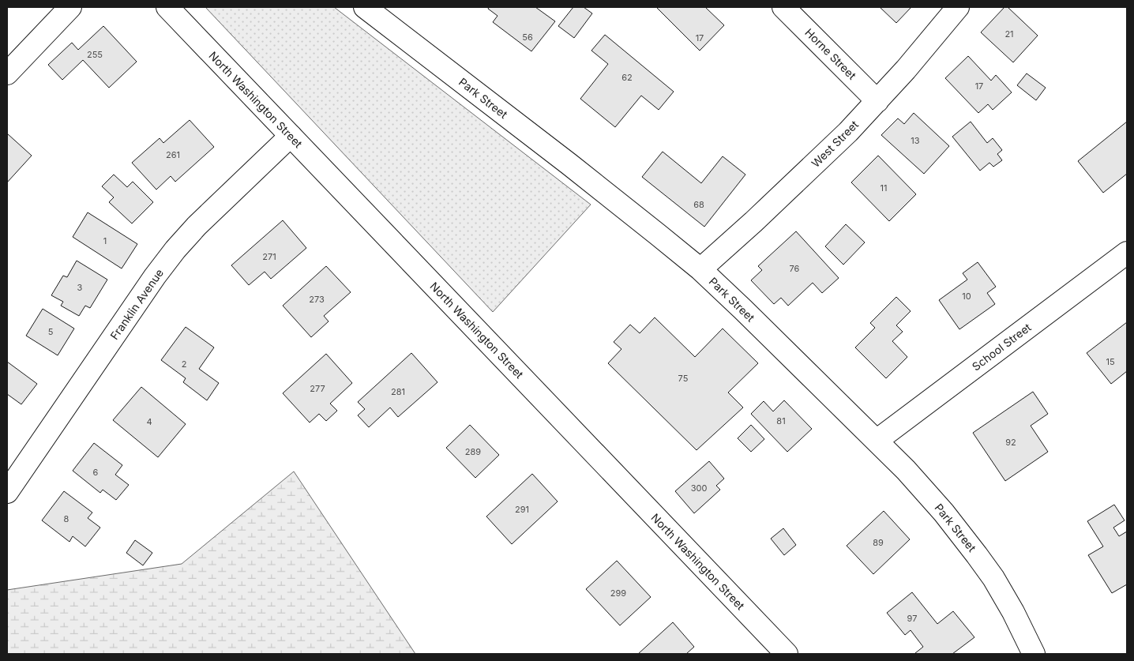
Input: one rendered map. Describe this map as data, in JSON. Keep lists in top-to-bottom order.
{
  "streets": {
    "street": [
      "Horne Street",
      "Park Street",
      "North Washington Street",
      "West Street",
      "Franklin Avenue",
      "School Street"
    ]
  },
  "crossings": [
    ["Horne Street", "West Street"],
    ["Park Street", "West Street"],
    ["Park Street", "School Street"],
    ["North Washington Street", "Franklin Avenue"]
  ],
  "house_numbers": [
    "21",
    "56",
    "17",
    "255",
    "62",
    "17",
    "13",
    "261",
    "11",
    "68",
    "1",
    "271",
    "76",
    "3",
    "10",
    "273",
    "5",
    "15",
    "2",
    "75",
    "277",
    "281",
    "81",
    "4",
    "92",
    "289",
    "6",
    "300",
    "291",
    "8",
    "89",
    "299",
    "97"
  ]
}
